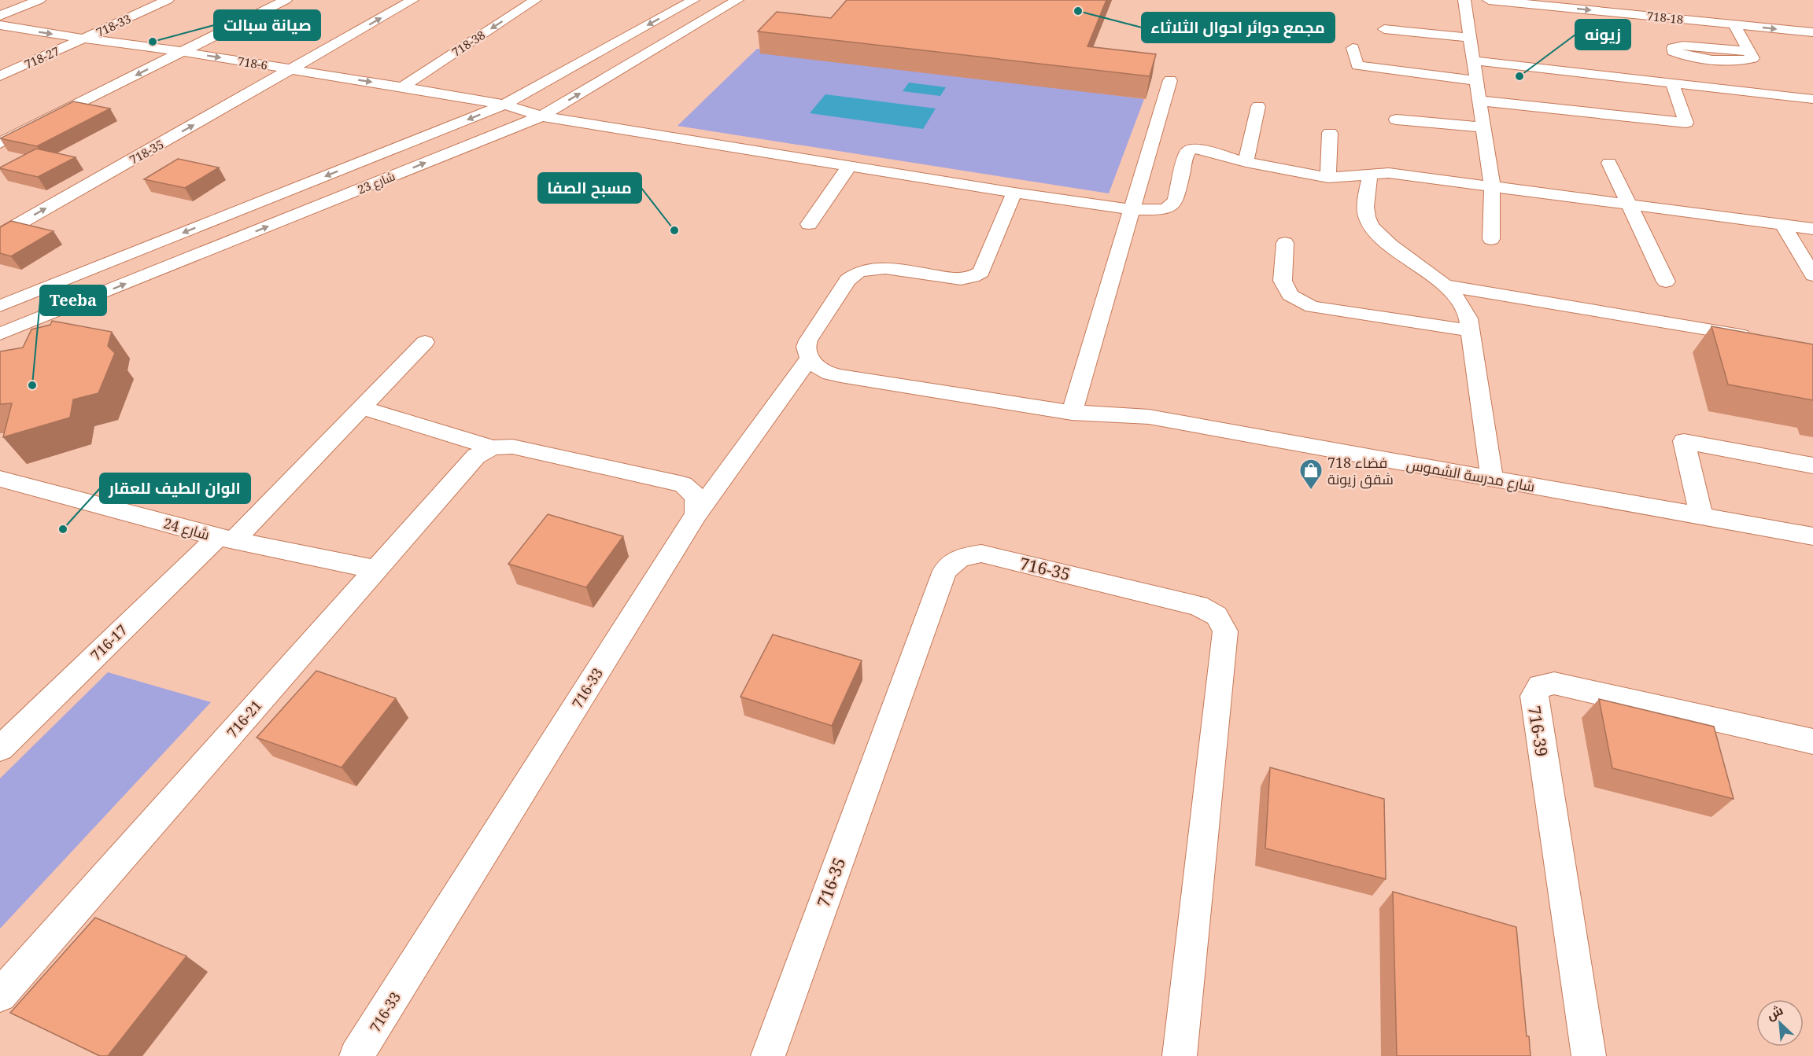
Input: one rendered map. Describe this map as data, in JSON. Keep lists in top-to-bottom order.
{
  "streets": {
    "street": [
      "718-18",
      "718-33",
      "718-38",
      "718-27",
      "718-6",
      "718-35",
      "شارع 23",
      "شارع مدرسة الشموس",
      "شارع 24",
      "716-35",
      "716-17",
      "716-33",
      "716-21",
      "716-39"
    ]
  },
  "crossings": [
    ["718-33", "718-27"],
    ["718-33", "718-6"],
    ["718-38", "718-6"],
    ["718-27", "718-6"],
    ["718-6", "718-35"],
    ["718-6", "شارع 23"],
    ["شارع مدرسة الشموس", "716-33"],
    ["شارع 24", "716-17"],
    ["شارع 24", "716-21"]
  ],
  "places": {
    "other": [
      "مجمع دوائر احوال الثلاثاء",
      "صيانة سبالت",
      "زيونه",
      "مسبح الصفا",
      "Teeba",
      "الوان الطيف للعقار"
    ],
    "shop": ["فضاء 718 شقق زيونة"]
  },
  "north": "top left"
}
